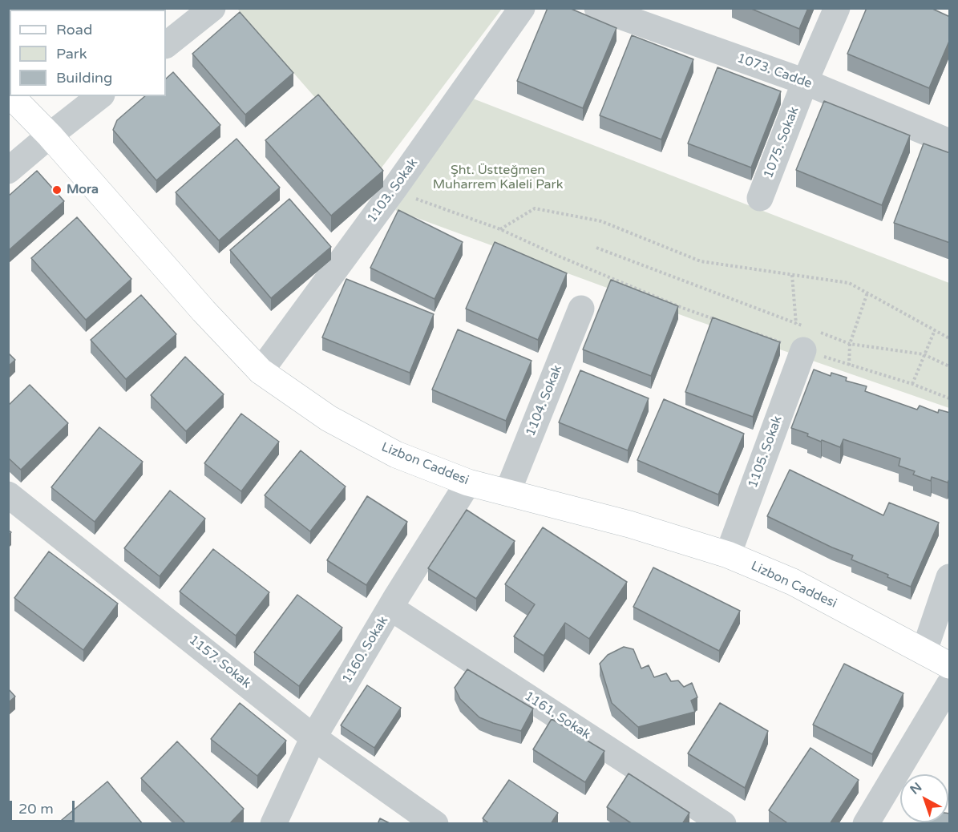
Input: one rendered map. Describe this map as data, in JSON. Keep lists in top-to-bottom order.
{
  "streets": {
    "main road": ["Lizbon Caddesi"],
    "street": [
      "1073. Cadde",
      "1075. Sokak",
      "1103. Sokak",
      "1104. Sokak",
      "1105. Sokak",
      "1160. Sokak",
      "1157. Sokak",
      "1161. Sokak"
    ]
  },
  "crossings": [
    ["1073. Cadde", "1075. Sokak"],
    ["1103. Sokak", "Lizbon Caddesi"],
    ["1104. Sokak", "Lizbon Caddesi"],
    ["1105. Sokak", "Lizbon Caddesi"],
    ["Lizbon Caddesi", "1160. Sokak"],
    ["1160. Sokak", "1157. Sokak"],
    ["1160. Sokak", "1161. Sokak"]
  ],
  "parks": ["Şht. Üstteğmen Muharrem Kaleli Park"],
  "places": ["Mora"],
  "legend": ["Road", "Park", "Building"],
  "scale_bar": "20 m",
  "north": "top left"
}
